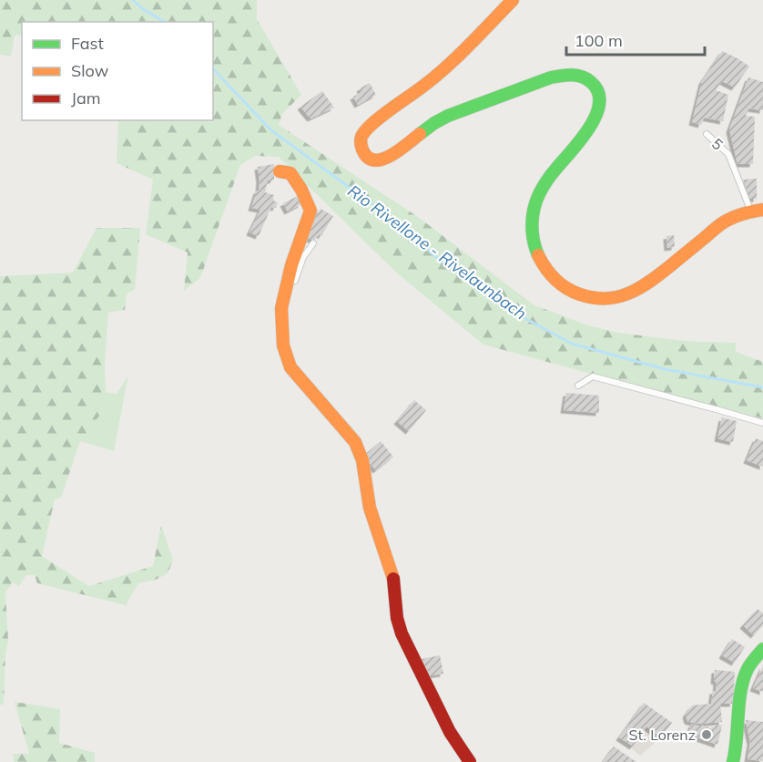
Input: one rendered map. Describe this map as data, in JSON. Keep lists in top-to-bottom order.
{
  "streets": {
    "lane": ["5"]
  },
  "water": ["Rio Rivellone - Rivelaunbach"],
  "places": ["St. Lorenz"],
  "legend": ["Fast", "Slow", "Jam"],
  "scale_bar": "100 m"
}
